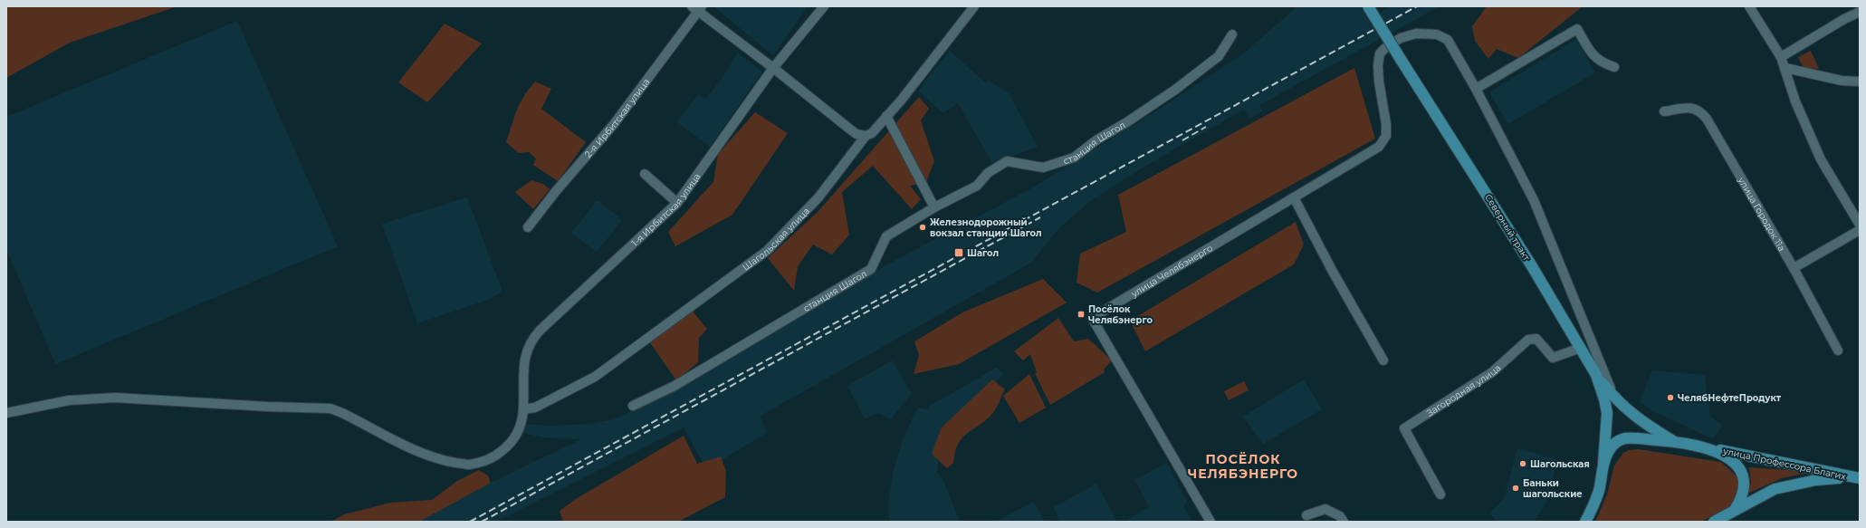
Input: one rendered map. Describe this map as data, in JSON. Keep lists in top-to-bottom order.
{
  "streets": {
    "main road": ["Северный тракт", "улица Профессора Благих"],
    "street": [
      "2-я Ирбитская улица",
      "станция Шагол",
      "1-я Ирбитская улица",
      "улица Городок 11а",
      "Шагольская улица",
      "улица Челябэнерго",
      "Загородная улица"
    ]
  },
  "crossings": [
    ["1-я Ирбитская улица", "Шагольская улица"],
    ["Северный тракт", "Загородная улица"],
    ["Северный тракт", "улица Профессора Благих"]
  ],
  "districts": ["ПОСЁЛОК ЧЕЛЯБЭНЕРГО"],
  "places": {
    "other": [
      "Железнодорожный вокзал станции Шагол",
      "ЧелябНефтеПродукт",
      "Шагольская",
      "Баньки шагольские"
    ],
    "transit": ["Шагол", "Посёлок Челябэнерго"]
  }
}
